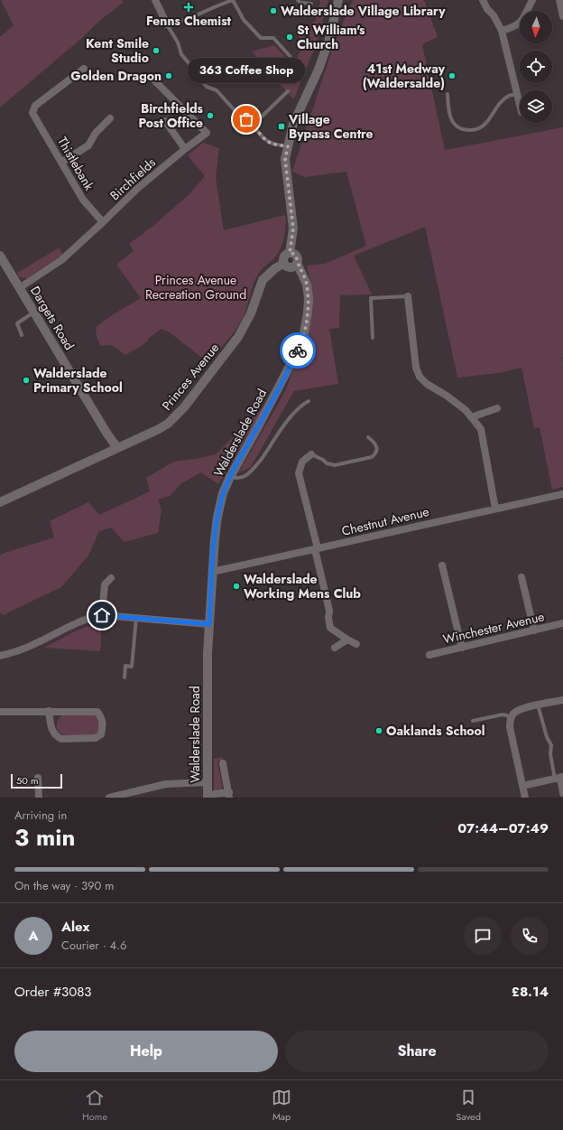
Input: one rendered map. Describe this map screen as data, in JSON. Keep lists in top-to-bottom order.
{
  "streets": {
    "street": [
      "Thistlebank",
      "Birchfields",
      "Dargets Road",
      "Princes Avenue",
      "Walderslade Road",
      "Chestnut Avenue",
      "Winchester Avenue"
    ]
  },
  "crossings": [
    ["Thistlebank", "Birchfields"],
    ["Birchfields", "Dargets Road"],
    ["Dargets Road", "Princes Avenue"],
    ["Princes Avenue", "Walderslade Road"],
    ["Walderslade Road", "Chestnut Avenue"]
  ],
  "parks": ["Princes Avenue Recreation Ground"],
  "places": {
    "health": ["Fenns Chemist"],
    "other": [
      "Walderslade Village Library",
      "St William's Church",
      "Kent Smile Studio",
      "Golden Dragon",
      "41st Medway (Waldersalde)",
      "Birchfields Post Office",
      "363 Coffee Shop",
      "Walderslade Primary School",
      "Walderslade Working Mens Club",
      "Oaklands School"
    ],
    "transit": ["Village Bypass Centre"]
  },
  "scale_bar": "50 m",
  "north": "bottom",
  "page": {
    "bubble": "363 Coffee Shop",
    "scale": "50 m",
    "heading": ["3 min", "Arriving in", "07:44–07:49"],
    "panel": [
      "Alex",
      "Courier · 4.6",
      "Order #3083",
      "£8.14"
    ],
    "bar": "On the way · 390 m",
    "round": "A",
    "buttons": ["Help", "Share"],
    "tabs": ["Home", "Map", "Saved"]
  }
}
